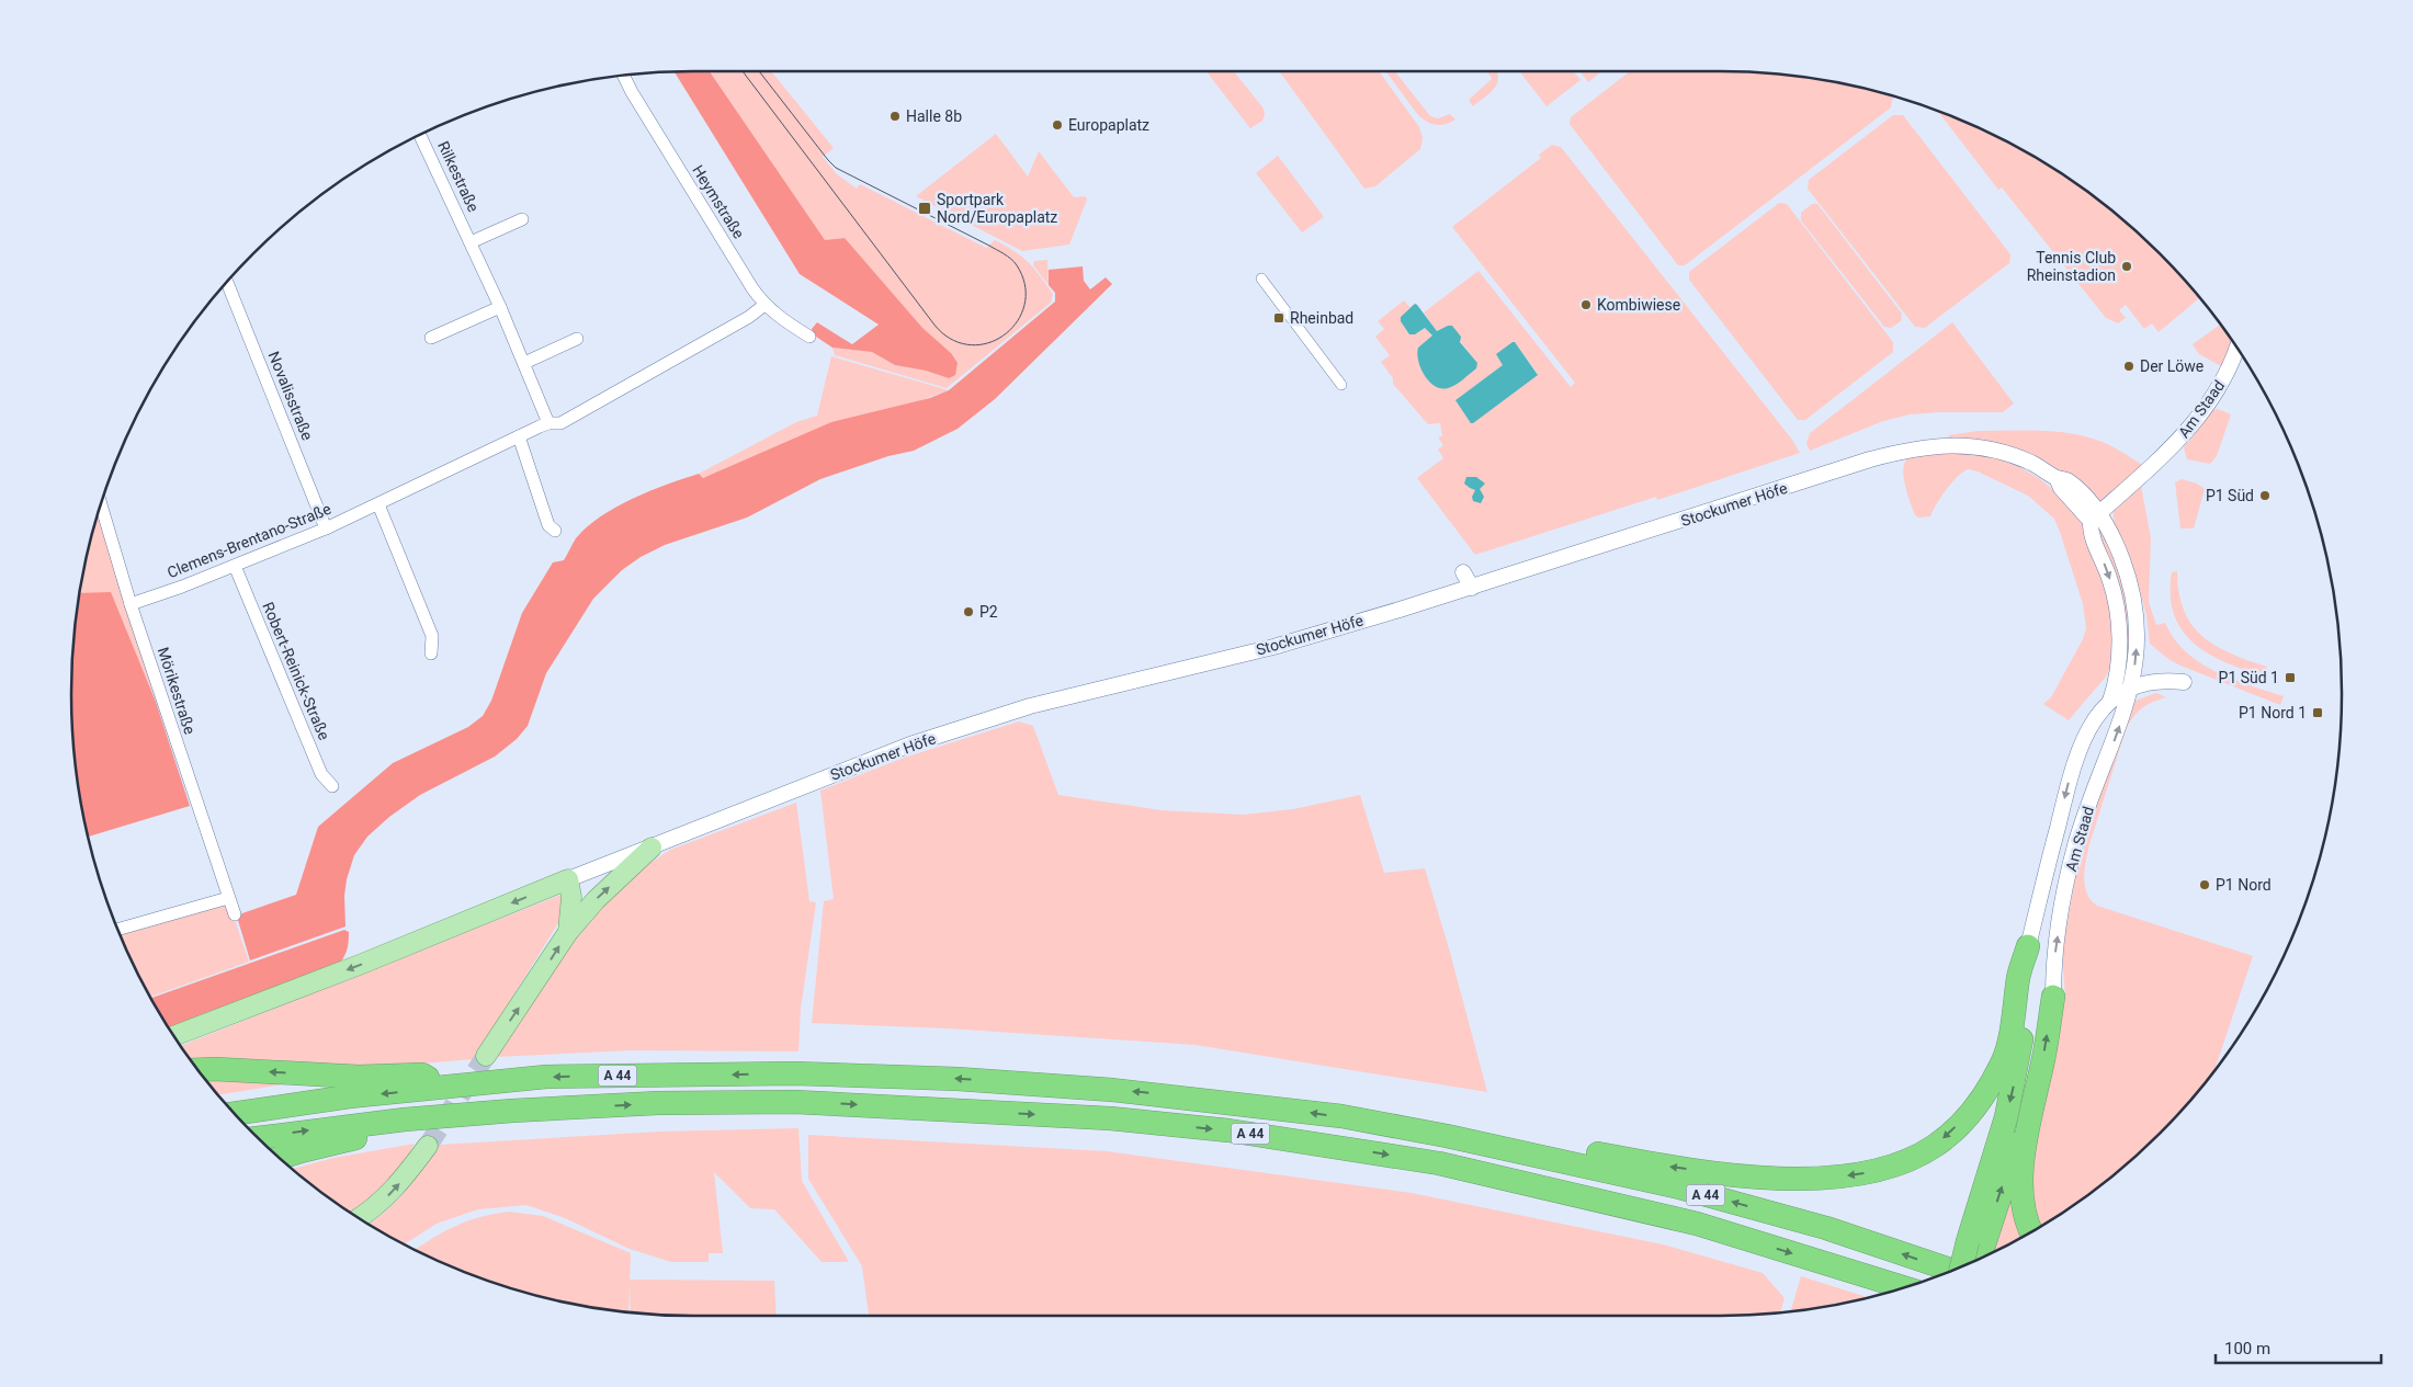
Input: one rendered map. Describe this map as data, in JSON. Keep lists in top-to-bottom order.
{
  "streets": {
    "highway": ["A 44"],
    "street": [
      "Rilkestraße",
      "Heymstraße",
      "Novalisstraße",
      "Am Staad",
      "Stockumer Höfe",
      "Clemens-Brentano-Straße",
      "Robert-Reinick-Straße",
      "Mörikestraße"
    ]
  },
  "crossings": [
    ["Rilkestraße", "Clemens-Brentano-Straße"],
    ["Heymstraße", "Clemens-Brentano-Straße"],
    ["Novalisstraße", "Clemens-Brentano-Straße"],
    ["Am Staad", "Stockumer Höfe"],
    ["Clemens-Brentano-Straße", "Robert-Reinick-Straße"],
    ["Clemens-Brentano-Straße", "Mörikestraße"]
  ],
  "places": {
    "other": [
      "Halle 8b",
      "Europaplatz",
      "Tennis Club Rheinstadion",
      "Kombiwiese",
      "Der Löwe",
      "P1 Süd",
      "P2",
      "P1 Nord"
    ],
    "transit": [
      "Sportpark Nord/Europaplatz",
      "Rheinbad",
      "P1 Süd 1",
      "P1 Nord 1"
    ]
  },
  "scale_bar": "100 m"
}
